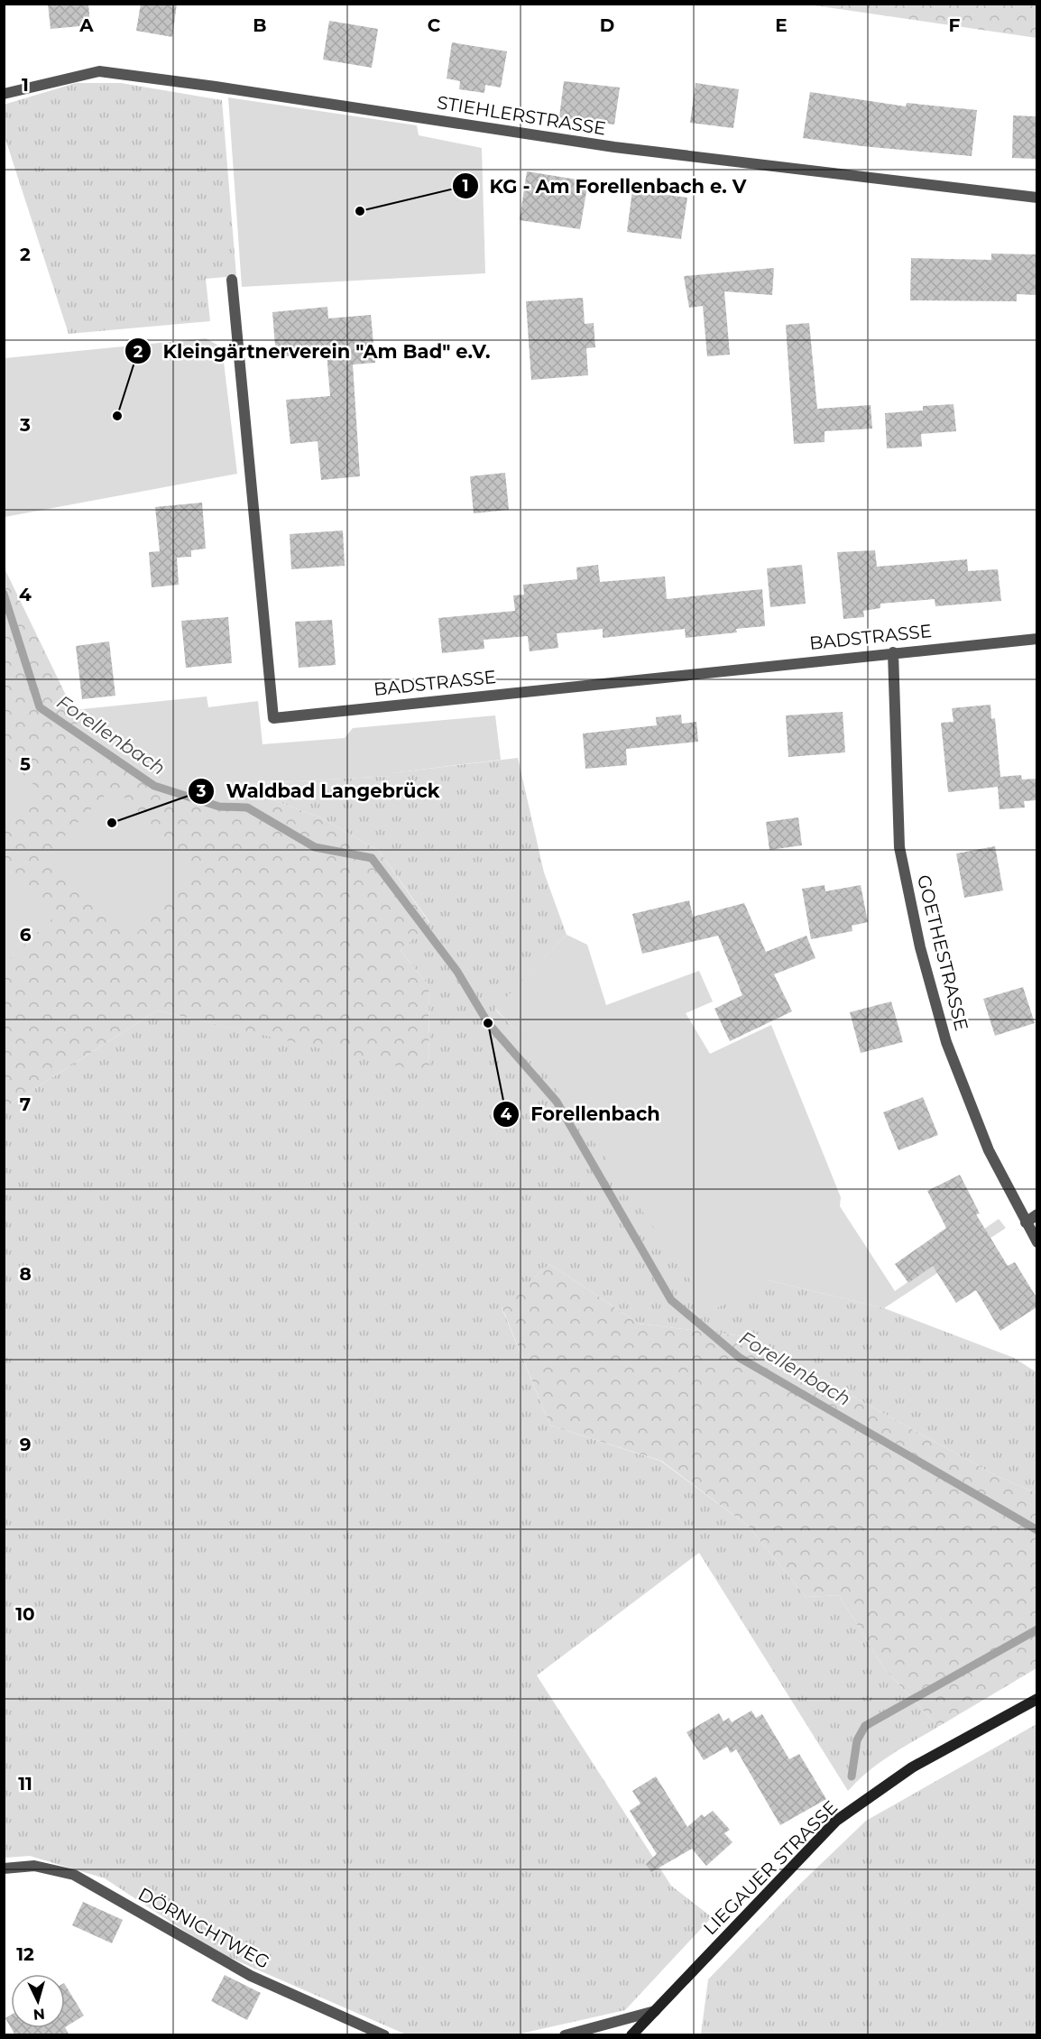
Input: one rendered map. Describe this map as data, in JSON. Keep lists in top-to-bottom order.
{
  "streets": {
    "main road": ["LIEGAUER STRASSE"],
    "street": [
      "STIEHLERSTRASSE",
      "BADSTRASSE",
      "GOETHESTRASSE",
      "DÖRNICHTWEG"
    ]
  },
  "crossings": [
    ["BADSTRASSE", "GOETHESTRASSE"]
  ],
  "water": ["Forellenbach"],
  "places": [
    "KG - Am Forellenbach e. V",
    "Kleingärtnerverein \"Am Bad\" e.V.",
    "Waldbad Langebrück",
    "Forellenbach"
  ],
  "north": "bottom",
  "grid": {
    "columns": [
      "A",
      "B",
      "C",
      "D",
      "E",
      "F"
    ],
    "rows": [
      "1",
      "2",
      "3",
      "4",
      "5",
      "6",
      "7",
      "8",
      "9",
      "10",
      "11",
      "12"
    ]
  }
}
